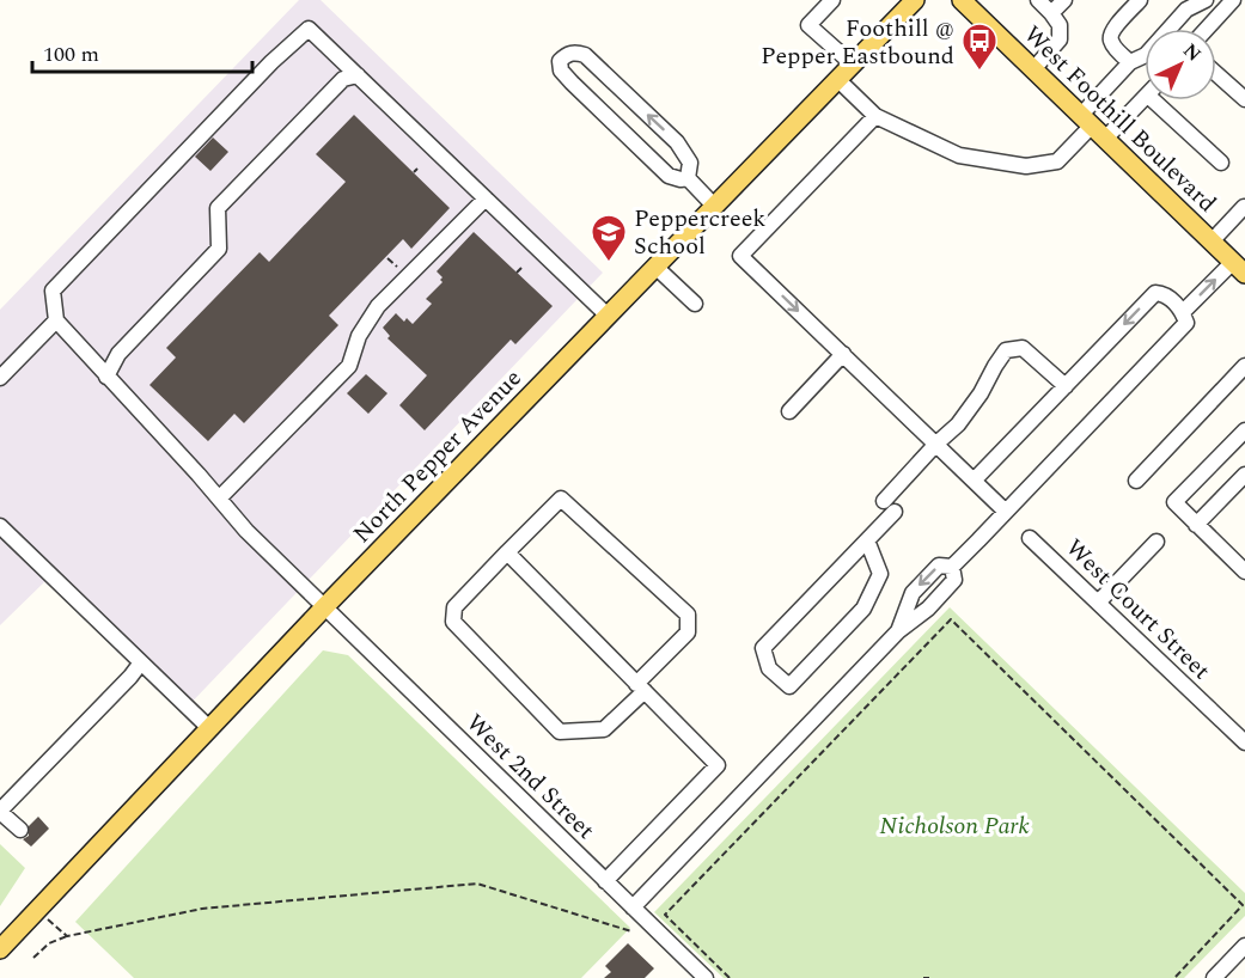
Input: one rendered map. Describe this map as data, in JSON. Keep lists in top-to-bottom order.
{
  "streets": {
    "main road": ["West Foothill Boulevard", "North Pepper Avenue"],
    "street": ["West Court Street", "West 2nd Street"]
  },
  "crossings": [
    ["North Pepper Avenue", "West 2nd Street"]
  ],
  "parks": ["Nicholson Park"],
  "places": {
    "bus stop": ["Foothill @ Pepper Eastbound"],
    "school or university": ["Peppercreek School"]
  },
  "scale_bar": "100 m",
  "north": "top right"
}
